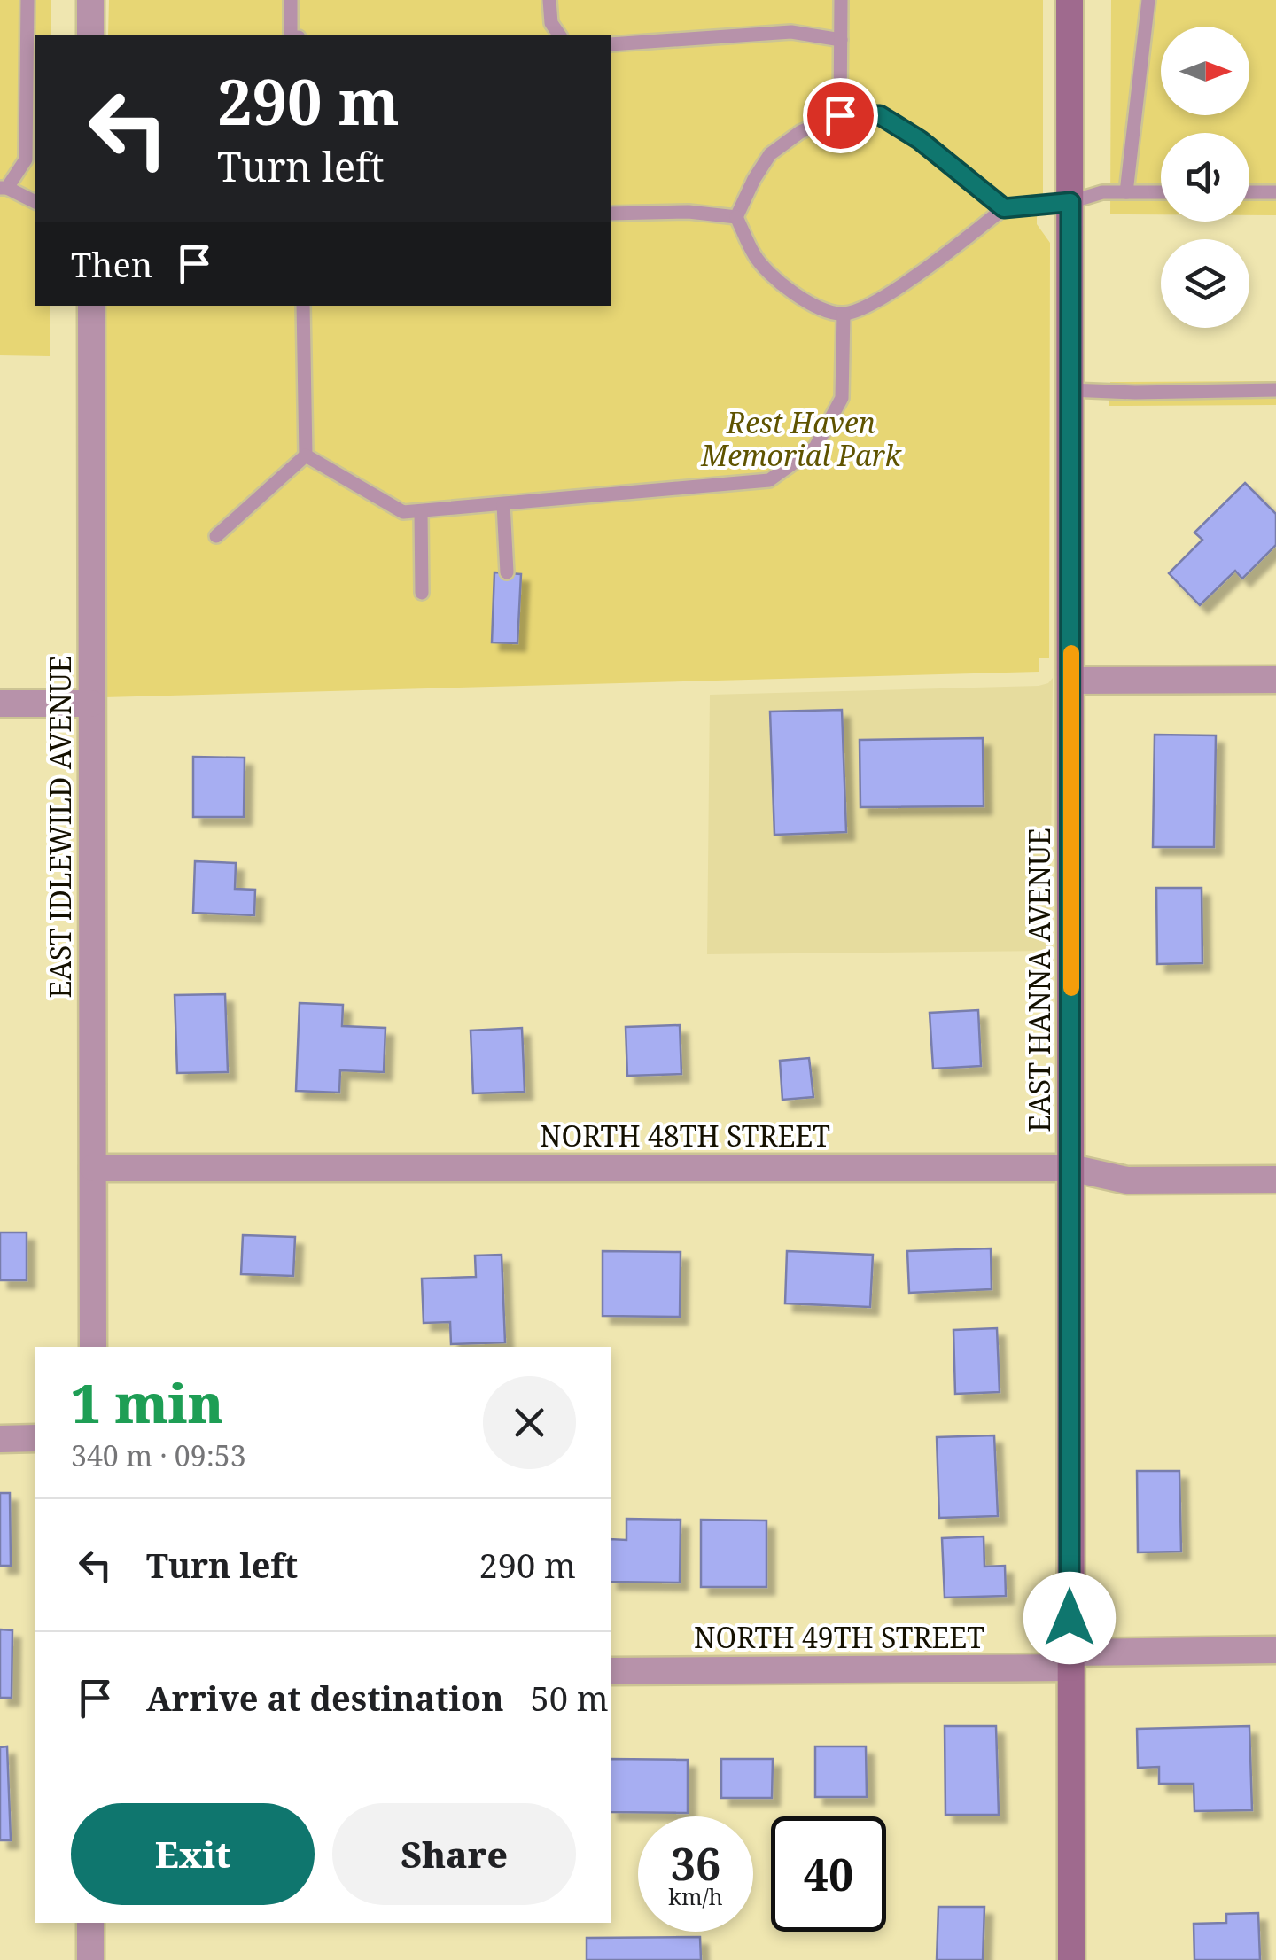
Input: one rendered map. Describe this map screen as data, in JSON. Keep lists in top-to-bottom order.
{
  "streets": {
    "street": [
      "EAST IDLEWILD AVENUE",
      "EAST HANNA AVENUE",
      "NORTH 48TH STREET",
      "NORTH 49TH STREET"
    ]
  },
  "crossings": [
    ["EAST IDLEWILD AVENUE", "NORTH 48TH STREET"],
    ["EAST HANNA AVENUE", "NORTH 48TH STREET"],
    ["EAST HANNA AVENUE", "NORTH 49TH STREET"]
  ],
  "parks": ["Rest Haven Memorial Park"],
  "north": "right",
  "page": {
    "turn": ["290 m", "Turn left"],
    "then": "Then",
    "heading": ["1 min", "340 m · 09:53"],
    "list": [
      {
        "name": "Turn left",
        "value": "290 m"
      },
      {
        "name": "Arrive at destination",
        "value": "50 m"
      }
    ],
    "buttons": ["Exit", "Share"],
    "speed": "36 km/h",
    "limit": "40"
  }
}
